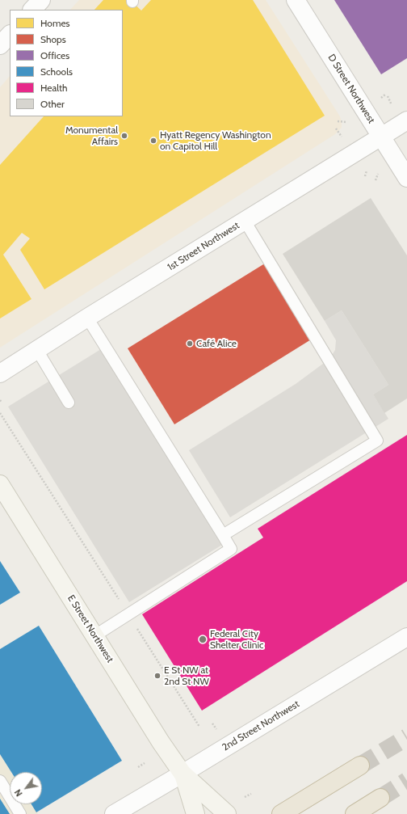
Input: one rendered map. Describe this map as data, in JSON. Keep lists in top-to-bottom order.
{
  "streets": {
    "main road": ["E Street Northwest"],
    "street": ["D Street Northwest", "1st Street Northwest", "2nd Street Northwest"]
  },
  "crossings": [
    ["D Street Northwest", "1st Street Northwest"],
    ["E Street Northwest", "2nd Street Northwest"]
  ],
  "places": [
    "Monumental Affairs",
    "Hyatt Regency Washington on Capitol Hill",
    "Café Alice",
    "Federal City Shelter Clinic",
    "E St NW at 2nd St NW"
  ],
  "legend": [
    "Homes",
    "Shops",
    "Offices",
    "Schools",
    "Health",
    "Other"
  ],
  "north": "bottom left"
}
